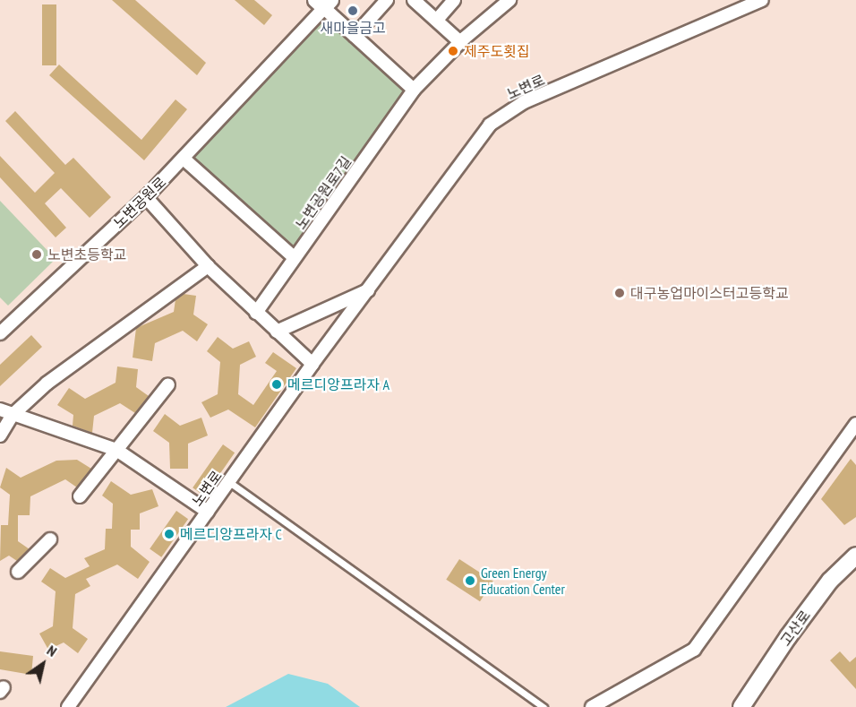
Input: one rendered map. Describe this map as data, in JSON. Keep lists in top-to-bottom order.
{
  "streets": {
    "main road": ["고산로"],
    "street": ["노변로", "노변공원로7길", "노변공원로"]
  },
  "crossings": [
    ["노변공원로7길", "노변공원로"]
  ],
  "places": [
    "새마을금고",
    "제주도횟집",
    "노변초등학교",
    "대구농업마이스터고등학교",
    "메르디앙프라자 A",
    "메르디앙프라자 C",
    "Green Energy Education Center"
  ],
  "north": "top right"
}
